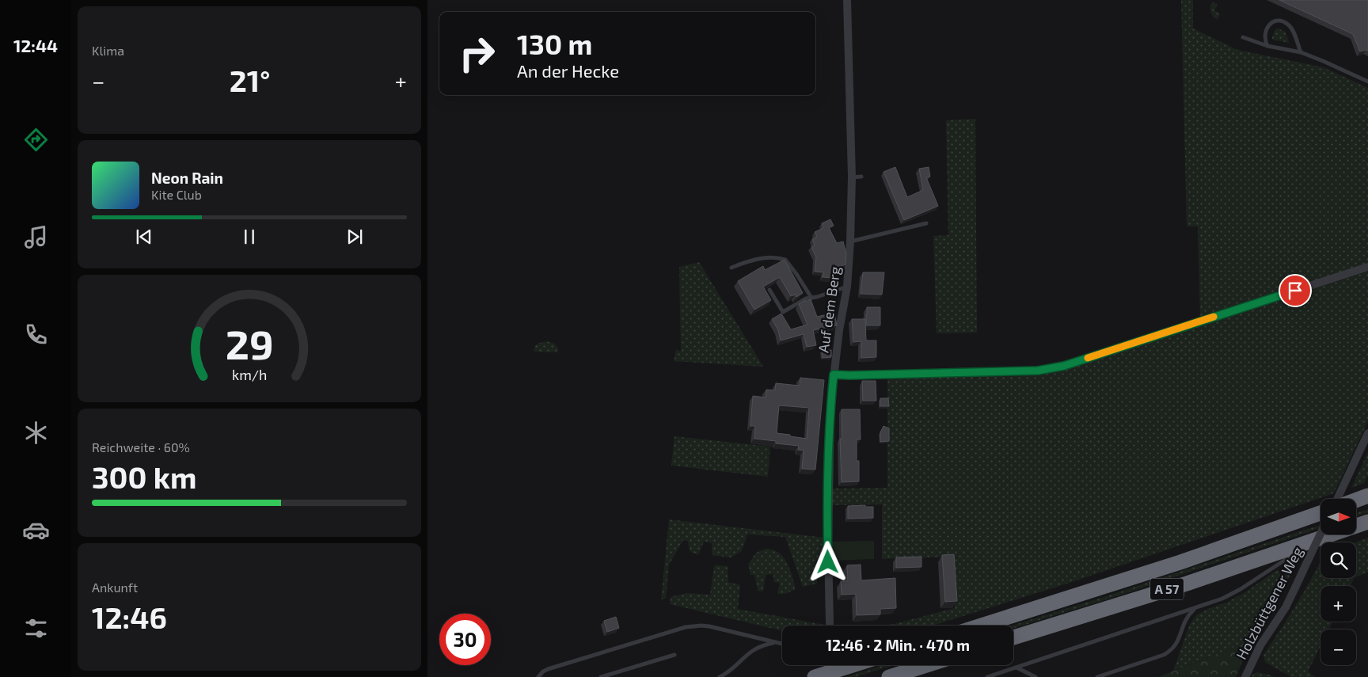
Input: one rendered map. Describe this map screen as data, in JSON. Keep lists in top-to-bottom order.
{
  "streets": {
    "highway": ["A 57"],
    "street": ["Auf dem Berg", "Holzbüttgener Weg"]
  },
  "north": "right",
  "page": {
    "tabs": "12:44",
    "tile": [
      "Klima",
      ["Reichweite · 60%", "300 km"],
      ["Ankunft", "12:46"]
    ],
    "turn": ["130 m", "An der Hecke"],
    "heat": ["−", "21°", "+"],
    "song": ["Neon Rain", "Kite Club"],
    "map_buttons": ["+", "−"],
    "limit": "30",
    "trip": "12:46 · 2 Min. · 470 m",
    "gauge": ["29", "km/h"]
  }
}
